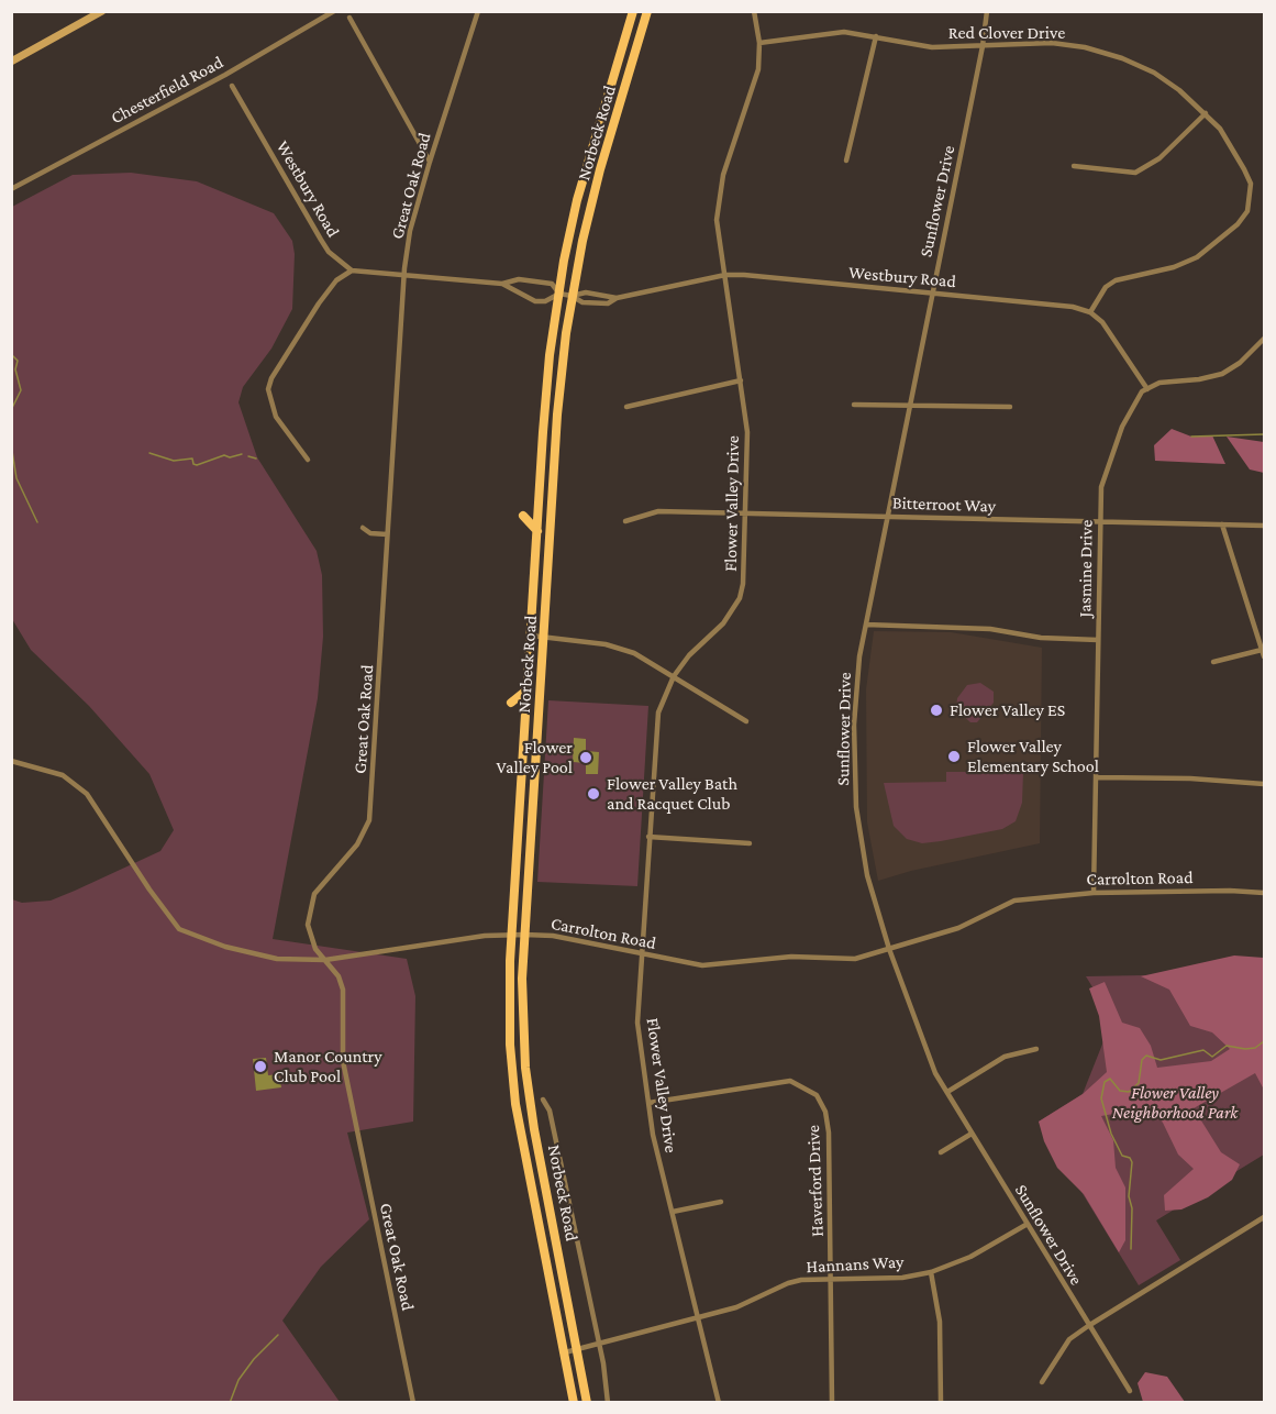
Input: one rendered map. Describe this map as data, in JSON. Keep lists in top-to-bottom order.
{
  "streets": {
    "main road": ["Norbeck Road"],
    "street": [
      "Red Clover Drive",
      "Chesterfield Road",
      "Great Oak Road",
      "Westbury Road",
      "Sunflower Drive",
      "Flower Valley Drive",
      "Bitterroot Way",
      "Jasmine Drive",
      "Carrolton Road",
      "Haverford Drive",
      "Hannans Way"
    ]
  },
  "crossings": [
    ["Red Clover Drive", "Westbury Road"],
    ["Red Clover Drive", "Sunflower Drive"],
    ["Red Clover Drive", "Flower Valley Drive"],
    ["Norbeck Road", "Westbury Road"],
    ["Norbeck Road", "Carrolton Road"],
    ["Norbeck Road", "Hannans Way"],
    ["Great Oak Road", "Westbury Road"],
    ["Great Oak Road", "Carrolton Road"],
    ["Westbury Road", "Sunflower Drive"],
    ["Westbury Road", "Flower Valley Drive"],
    ["Sunflower Drive", "Bitterroot Way"],
    ["Sunflower Drive", "Carrolton Road"],
    ["Sunflower Drive", "Hannans Way"],
    ["Flower Valley Drive", "Bitterroot Way"],
    ["Flower Valley Drive", "Carrolton Road"],
    ["Flower Valley Drive", "Haverford Drive"],
    ["Flower Valley Drive", "Hannans Way"],
    ["Bitterroot Way", "Jasmine Drive"],
    ["Jasmine Drive", "Carrolton Road"],
    ["Haverford Drive", "Hannans Way"]
  ],
  "parks": ["Flower Valley Neighborhood Park"],
  "places": [
    "Flower Valley ES",
    "Flower Valley Elementary School",
    "Flower Valley Pool",
    "Flower Valley Bath and Racquet Club",
    "Manor Country Club Pool"
  ]
}
